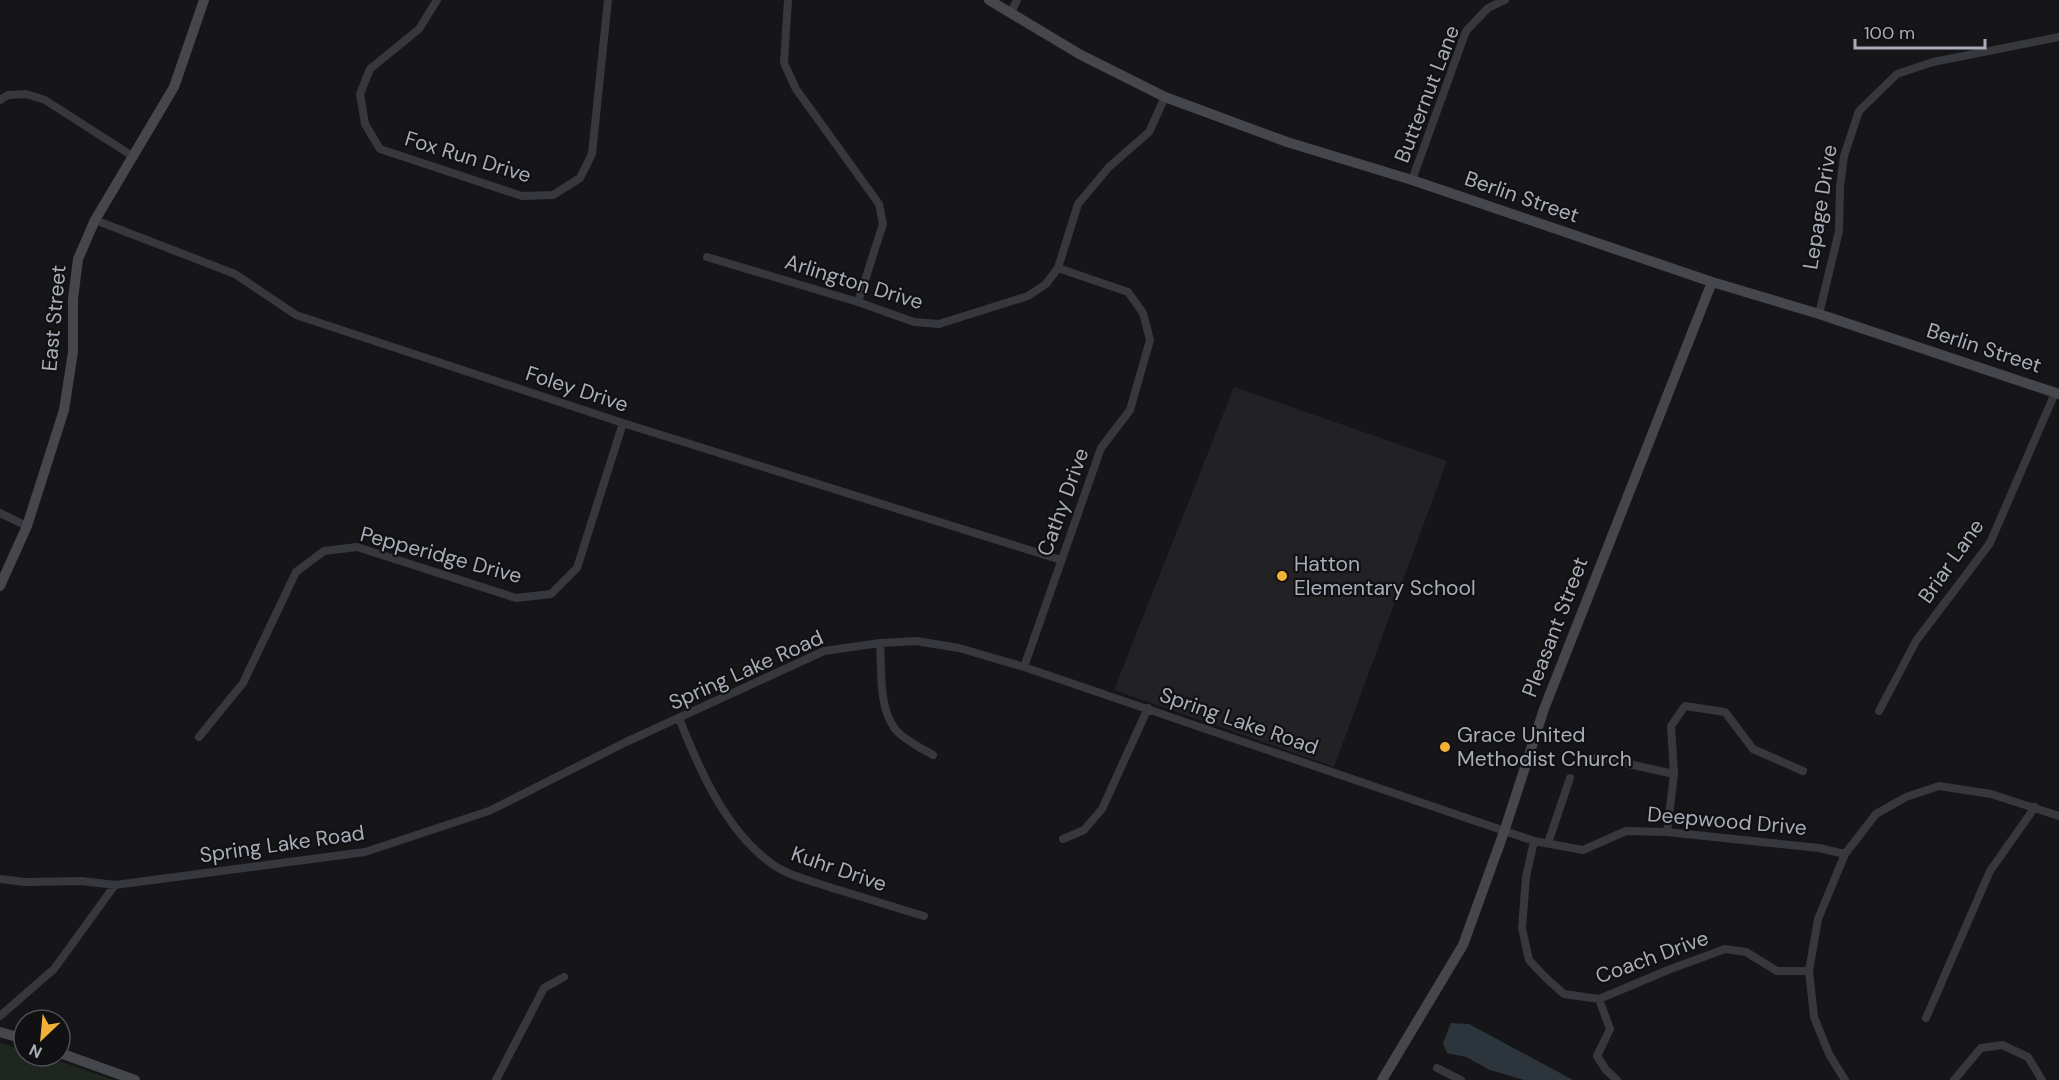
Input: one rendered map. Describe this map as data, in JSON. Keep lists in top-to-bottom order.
{
  "streets": {
    "street": [
      "Butternut Lane",
      "Fox Run Drive",
      "Berlin Street",
      "Lepage Drive",
      "Arlington Drive",
      "East Street",
      "Foley Drive",
      "Cathy Drive",
      "Pepperidge Drive",
      "Briar Lane",
      "Pleasant Street",
      "Spring Lake Road",
      "Deepwood Drive",
      "Kuhr Drive",
      "Coach Drive"
    ]
  },
  "crossings": [
    ["Butternut Lane", "Berlin Street"],
    ["Berlin Street", "Lepage Drive"],
    ["Berlin Street", "Arlington Drive"],
    ["Berlin Street", "Briar Lane"],
    ["Berlin Street", "Pleasant Street"],
    ["Arlington Drive", "Cathy Drive"],
    ["East Street", "Foley Drive"],
    ["Foley Drive", "Cathy Drive"],
    ["Foley Drive", "Pepperidge Drive"],
    ["Cathy Drive", "Spring Lake Road"],
    ["Pleasant Street", "Spring Lake Road"],
    ["Pleasant Street", "Deepwood Drive"],
    ["Spring Lake Road", "Deepwood Drive"],
    ["Spring Lake Road", "Kuhr Drive"],
    ["Deepwood Drive", "Coach Drive"]
  ],
  "places": ["Hatton Elementary School", "Grace United Methodist Church"],
  "scale_bar": "100 m",
  "north": "bottom left"
}
